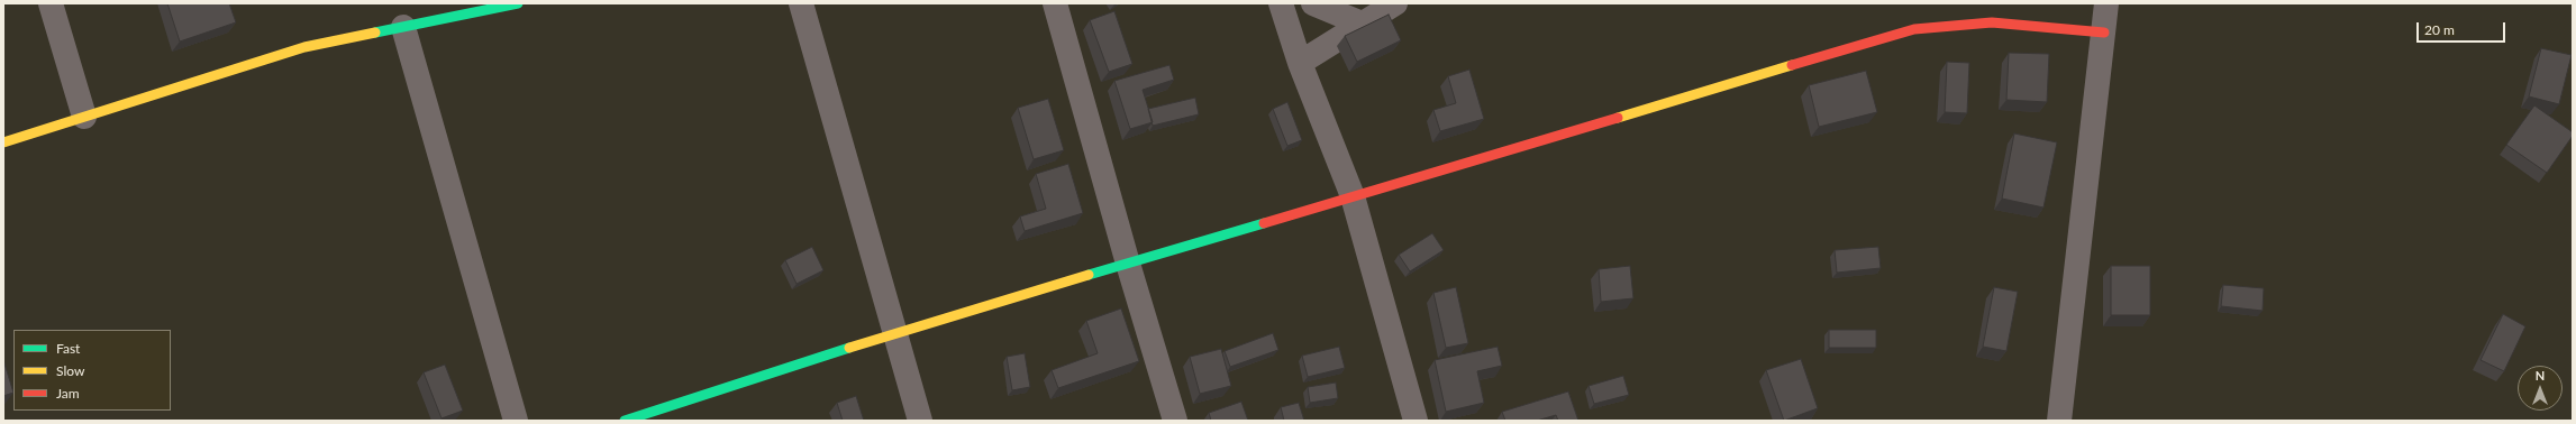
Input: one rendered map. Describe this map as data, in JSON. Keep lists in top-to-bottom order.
{
  "legend": ["Fast", "Slow", "Jam"],
  "scale_bar": "20 m",
  "north": "top"
}
